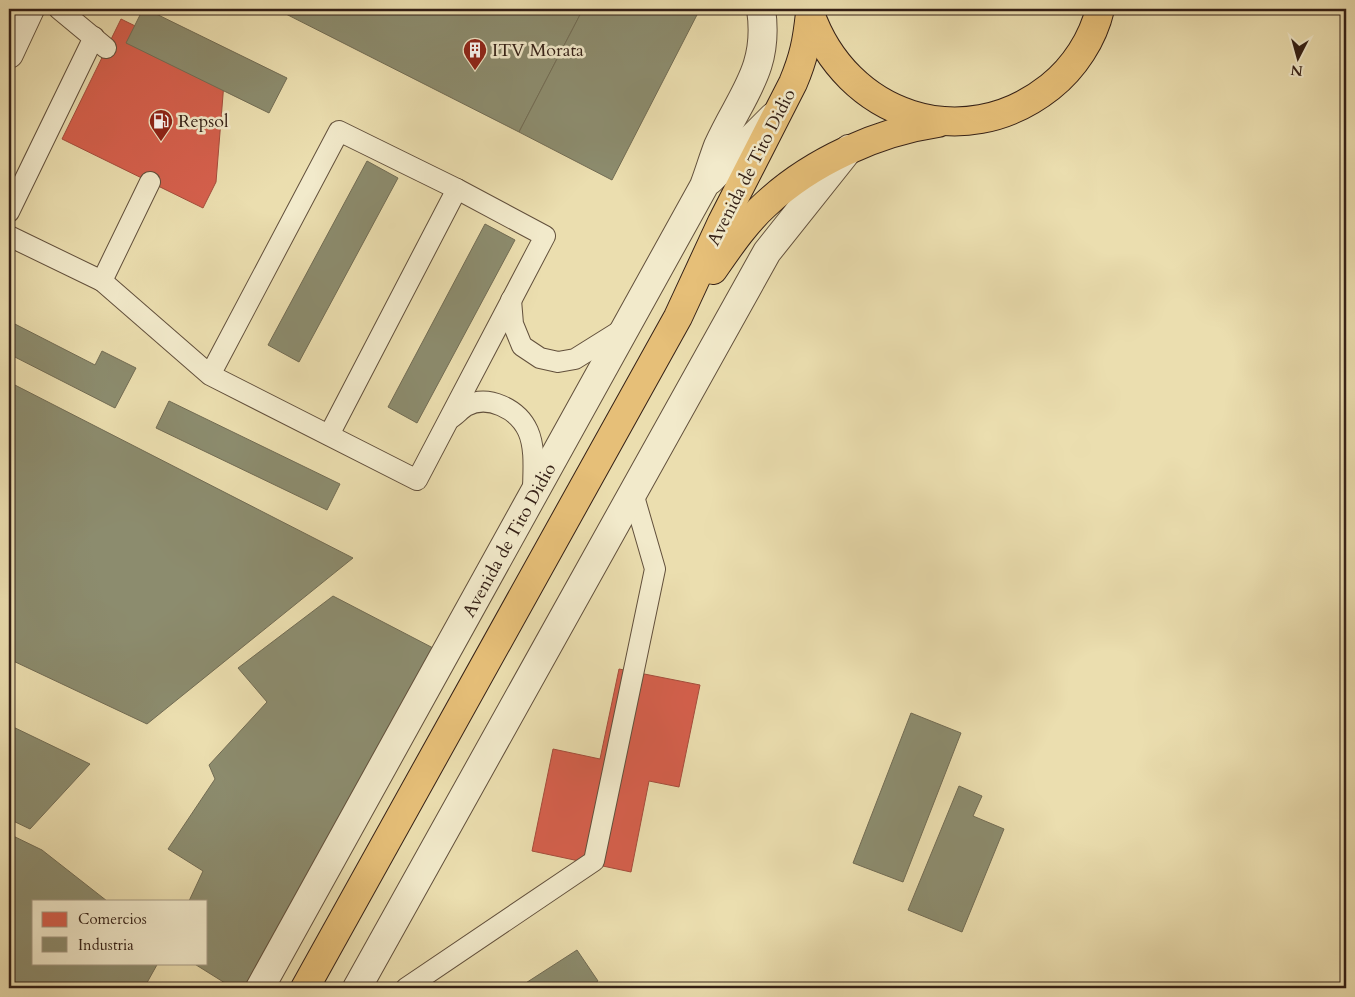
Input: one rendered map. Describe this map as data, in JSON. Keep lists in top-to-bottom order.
{
  "streets": {
    "main road": ["Avenida de Tito Didio"]
  },
  "places": {
    "building": ["ITV Morata"],
    "fuel station": ["Repsol"]
  },
  "legend": ["Comercios", "Industria"],
  "north": "bottom"
}
